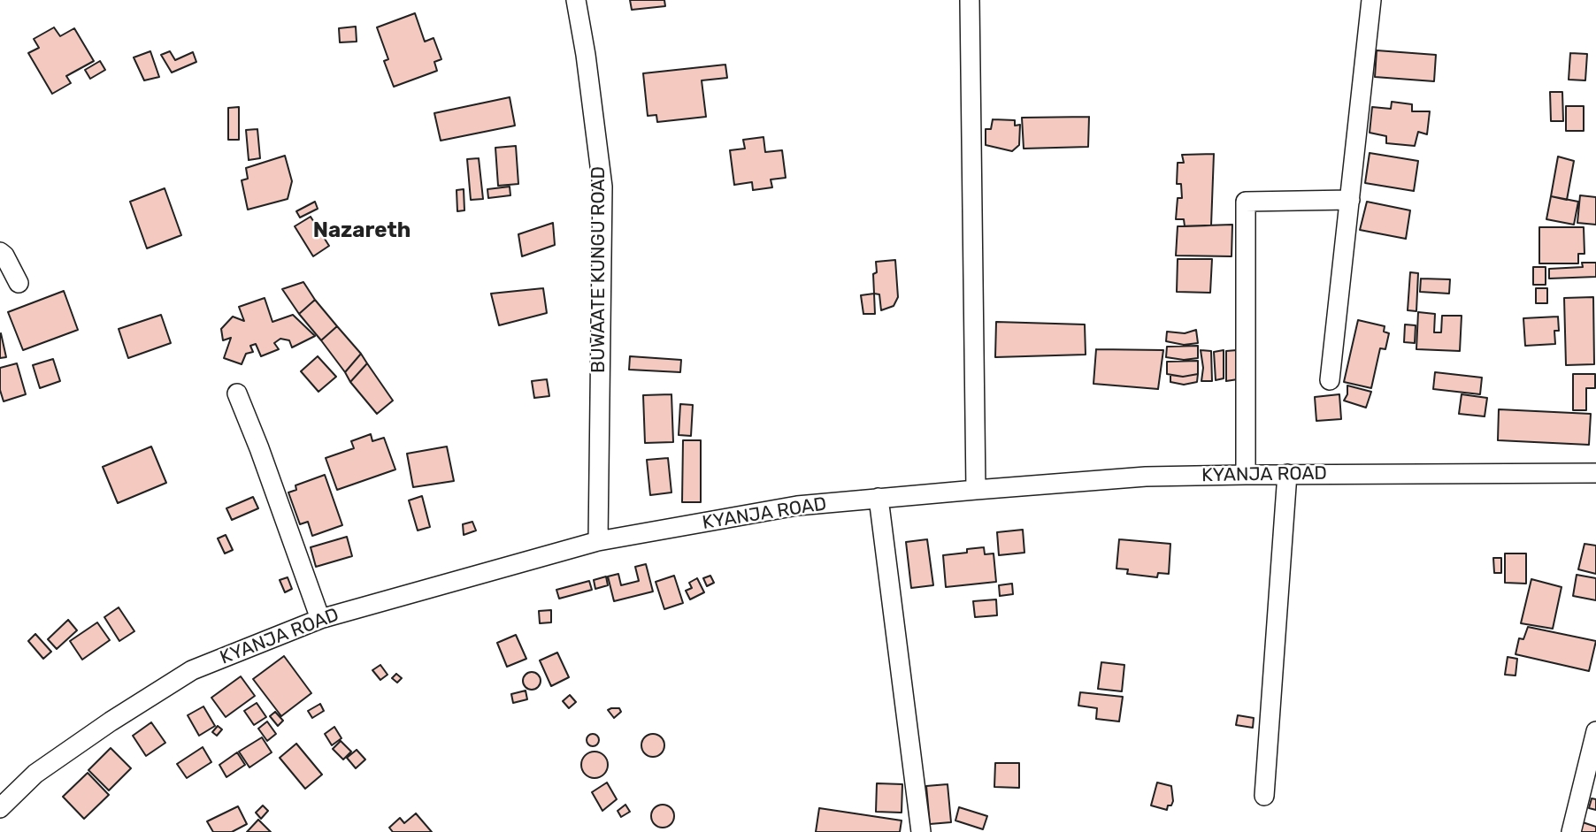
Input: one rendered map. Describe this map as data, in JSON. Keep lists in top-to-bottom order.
{
  "streets": {
    "street": ["BUWAATE KUNGU ROAD", "KYANJA ROAD"]
  },
  "crossings": [
    ["BUWAATE KUNGU ROAD", "KYANJA ROAD"]
  ],
  "districts": ["Nazareth"]
}
